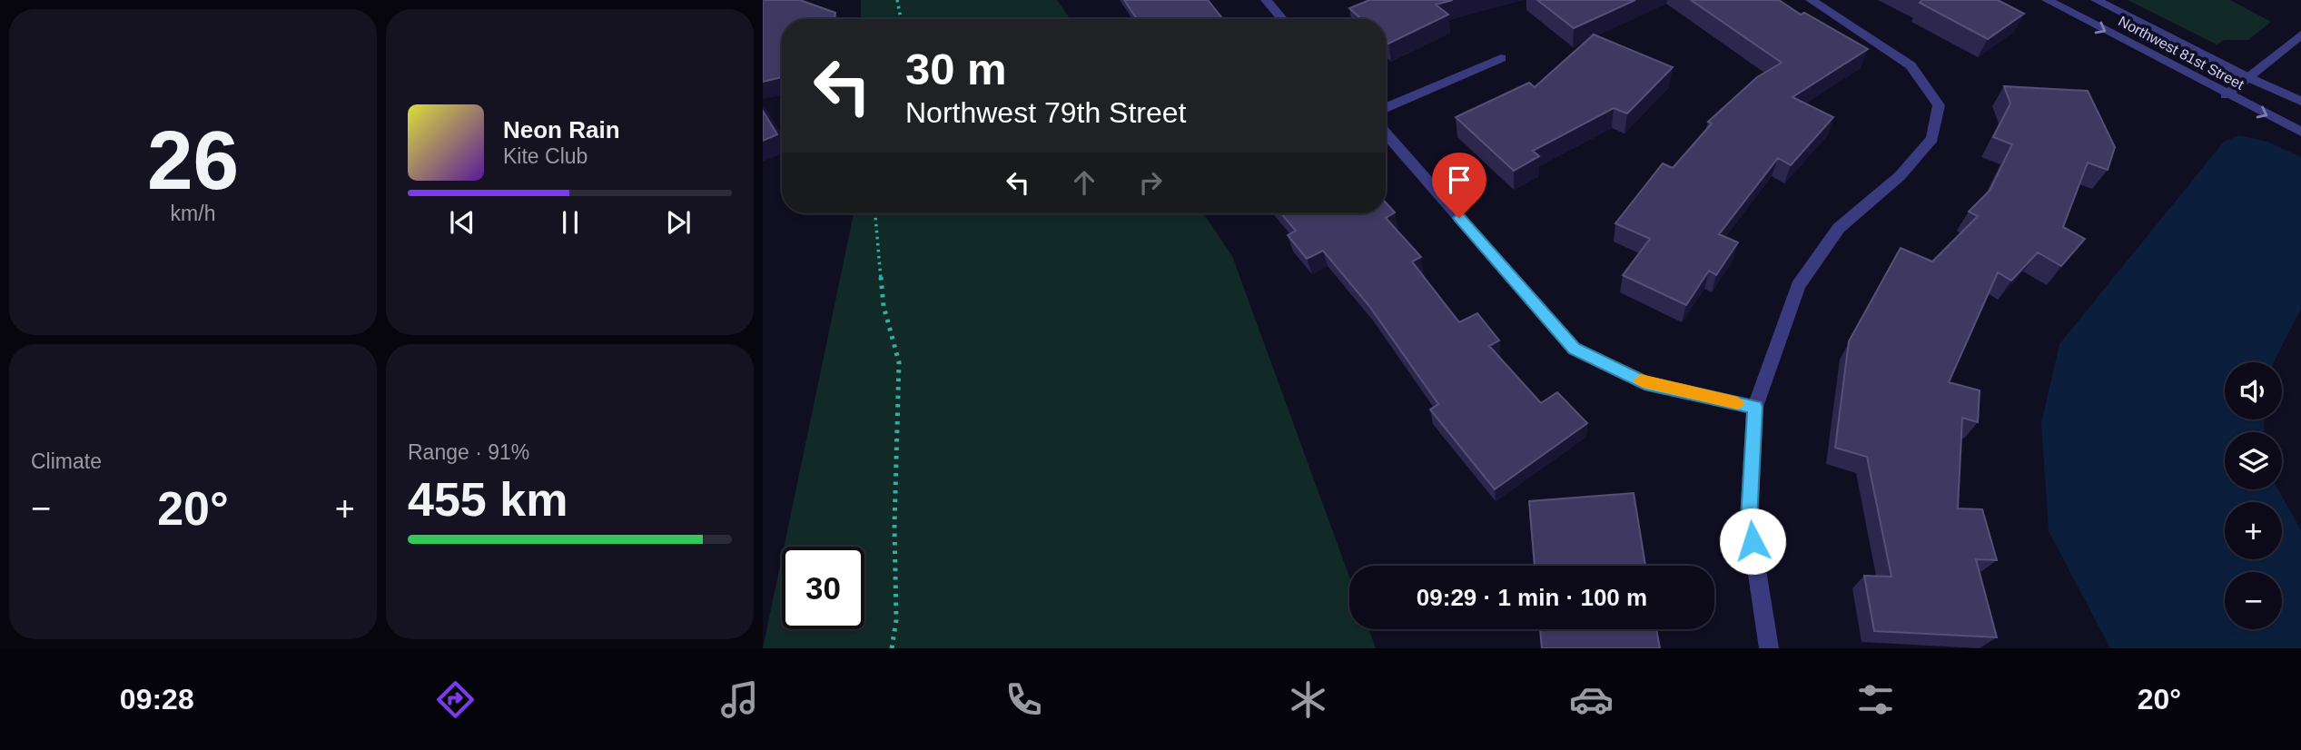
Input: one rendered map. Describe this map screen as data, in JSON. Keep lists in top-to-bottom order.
{
  "streets": {
    "street": ["Northwest 81st Street"]
  },
  "page": {
    "tile": [
      ["26", "km/h"],
      "Climate",
      ["Range · 91%", "455 km"]
    ],
    "turn": ["30 m", "Northwest 79th Street"],
    "song": ["Neon Rain", "Kite Club"],
    "map_buttons": ["+", "−"],
    "heat": ["−", "20°", "+"],
    "limit": "30",
    "trip": "09:29 · 1 min · 100 m",
    "tabs": ["09:28", "20°"]
  }
}
